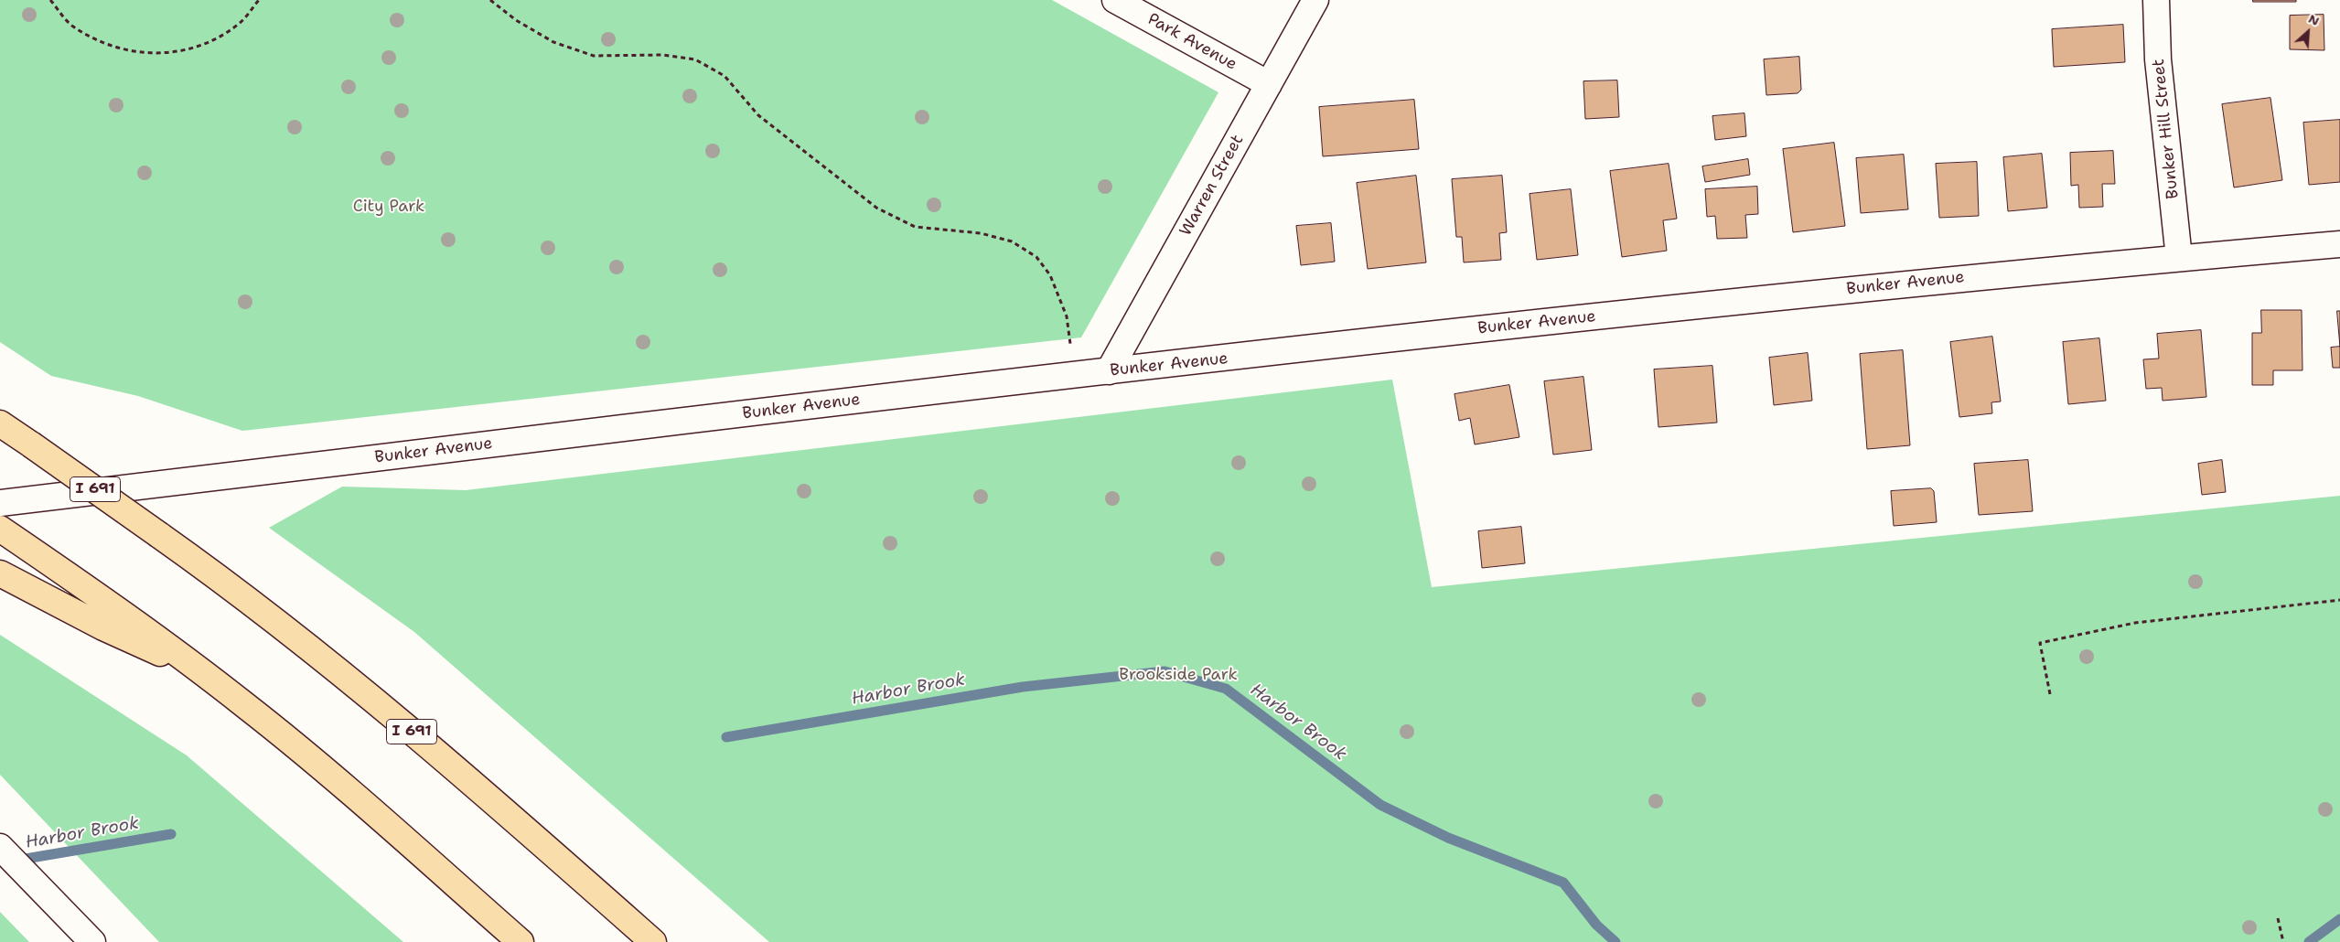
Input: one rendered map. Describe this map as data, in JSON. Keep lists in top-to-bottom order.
{
  "streets": {
    "highway": ["I 691"],
    "street": [
      "Park Avenue",
      "Bunker Hill Street",
      "Warren Street",
      "Bunker Avenue"
    ]
  },
  "crossings": [
    ["Park Avenue", "Warren Street"],
    ["Bunker Hill Street", "Bunker Avenue"],
    ["Warren Street", "Bunker Avenue"]
  ],
  "water": ["Harbor Brook"],
  "parks": ["City Park", "Brookside Park"],
  "north": "top right"
}
